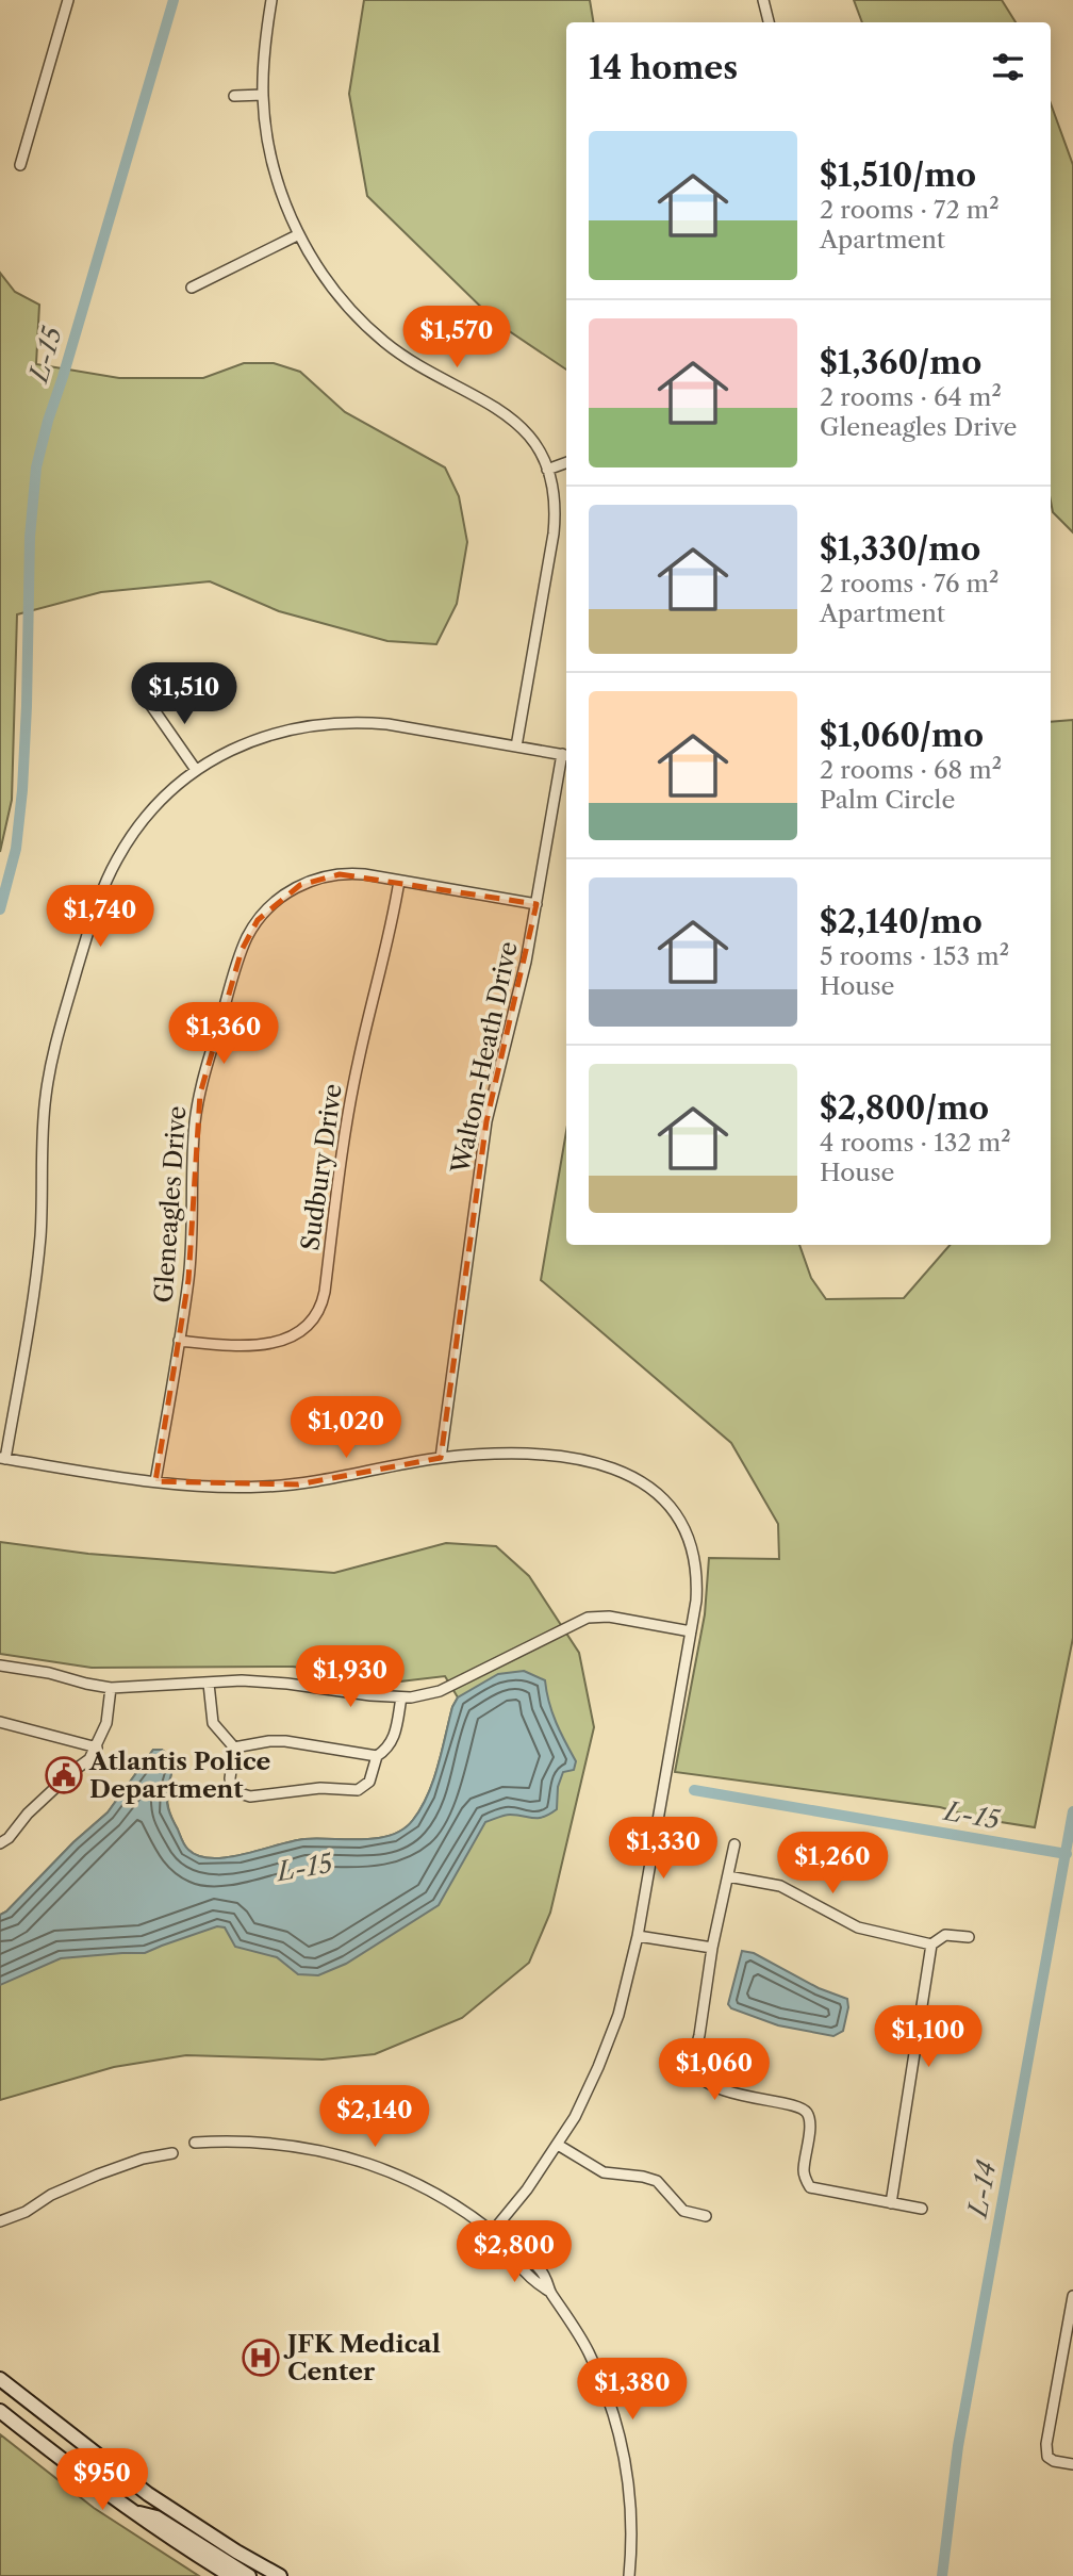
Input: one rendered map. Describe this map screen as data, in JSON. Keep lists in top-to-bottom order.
{
  "streets": {
    "street": ["Walton-Heath Drive", "Sudbury Drive", "Gleneagles Drive"]
  },
  "crossings": [
    ["Walton-Heath Drive", "Gleneagles Drive"],
    ["Sudbury Drive", "Gleneagles Drive"]
  ],
  "water": ["L-15", "L-14"],
  "places": {
    "public building": ["Atlantis Police Department"],
    "hospital": ["JFK Medical Center"]
  },
  "page": {
    "heading": "14 homes",
    "list": [
      {
        "name": "$1,510/mo",
        "note": "2 rooms · 72 m² · Apartment"
      },
      {
        "name": "$1,360/mo",
        "note": "2 rooms · 64 m² · Gleneagles Drive"
      },
      {
        "name": "$1,330/mo",
        "note": "2 rooms · 76 m² · Apartment"
      },
      {
        "name": "$1,060/mo",
        "note": "2 rooms · 68 m² · Palm Circle"
      },
      {
        "name": "$2,140/mo",
        "note": "5 rooms · 153 m² · House"
      },
      {
        "name": "$2,800/mo",
        "note": "4 rooms · 132 m² · House"
      }
    ],
    "price": [
      "$1,570",
      "$1,510",
      "$1,740",
      "$1,360",
      "$1,020",
      "$1,930",
      "$1,330",
      "$1,260",
      "$1,100",
      "$1,060",
      "$2,140",
      "$2,800",
      "$1,380",
      "$950"
    ]
  }
}
